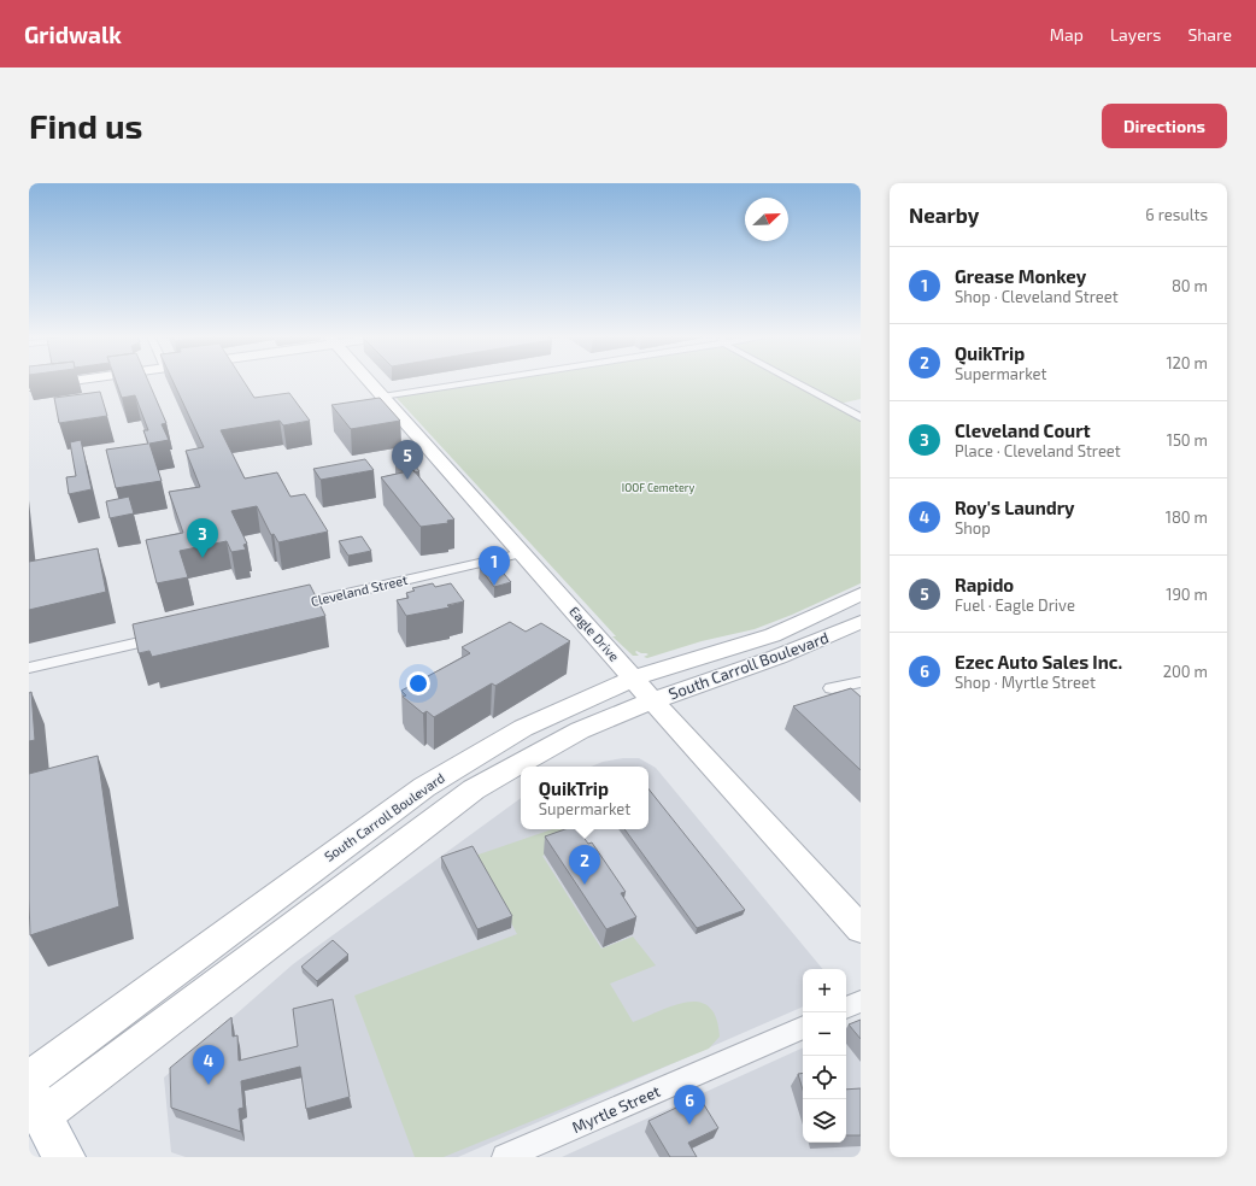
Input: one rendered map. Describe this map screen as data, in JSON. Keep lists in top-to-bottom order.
{
  "streets": {
    "street": [
      "Cleveland Street",
      "Eagle Drive",
      "South Carroll Boulevard",
      "Myrtle Street"
    ]
  },
  "crossings": [
    ["Cleveland Street", "Eagle Drive"],
    ["Eagle Drive", "South Carroll Boulevard"]
  ],
  "parks": ["IOOF Cemetery"],
  "north": "top right",
  "page": {
    "header": "Gridwalk",
    "nav": ["Map", "Layers", "Share"],
    "buttons": "Directions",
    "title": "Find us",
    "heading": ["Nearby", "6 results"],
    "list": [
      {
        "mark": "1",
        "name": "Grease Monkey",
        "note": "Shop · Cleveland Street",
        "value": "80 m"
      },
      {
        "mark": "2",
        "name": "QuikTrip",
        "note": "Supermarket",
        "value": "120 m"
      },
      {
        "mark": "3",
        "name": "Cleveland Court",
        "note": "Place · Cleveland Street",
        "value": "150 m"
      },
      {
        "mark": "4",
        "name": "Roy's Laundry",
        "note": "Shop",
        "value": "180 m"
      },
      {
        "mark": "5",
        "name": "Rapido",
        "note": "Fuel · Eagle Drive",
        "value": "190 m"
      },
      {
        "mark": "6",
        "name": "Ezec Auto Sales Inc.",
        "note": "Shop · Myrtle Street",
        "value": "200 m"
      }
    ],
    "pins": [
      "5",
      "3",
      "1",
      "2",
      "4",
      "6"
    ],
    "popup": ["QuikTrip", "Supermarket"],
    "map_buttons": ["+", "−"]
  }
}
